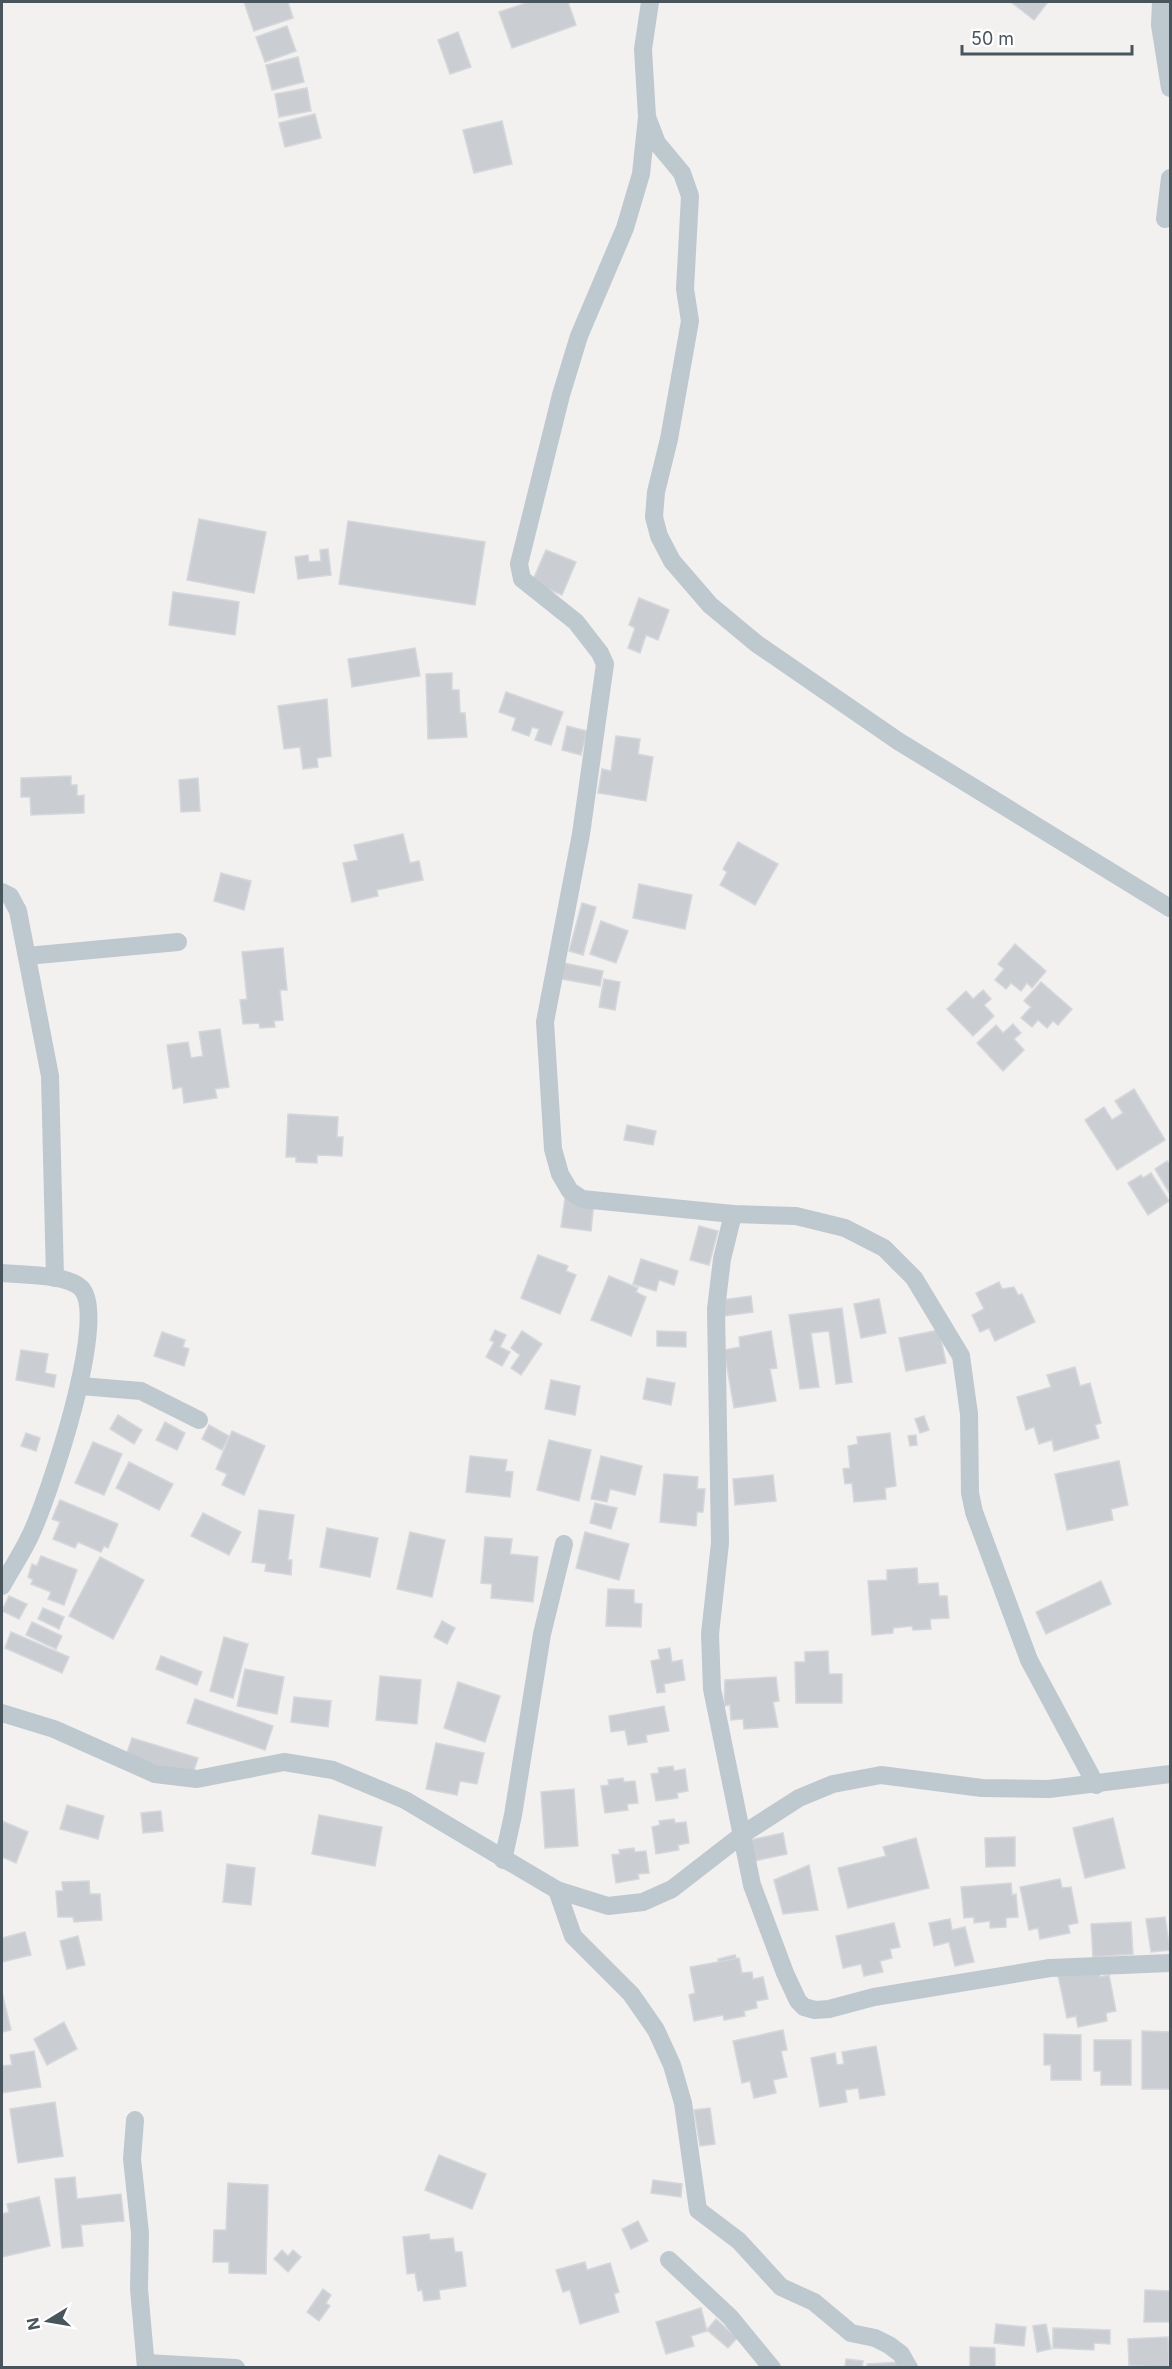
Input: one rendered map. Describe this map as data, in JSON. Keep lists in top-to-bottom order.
{
  "scale_bar": "50 m",
  "north": "left"
}
